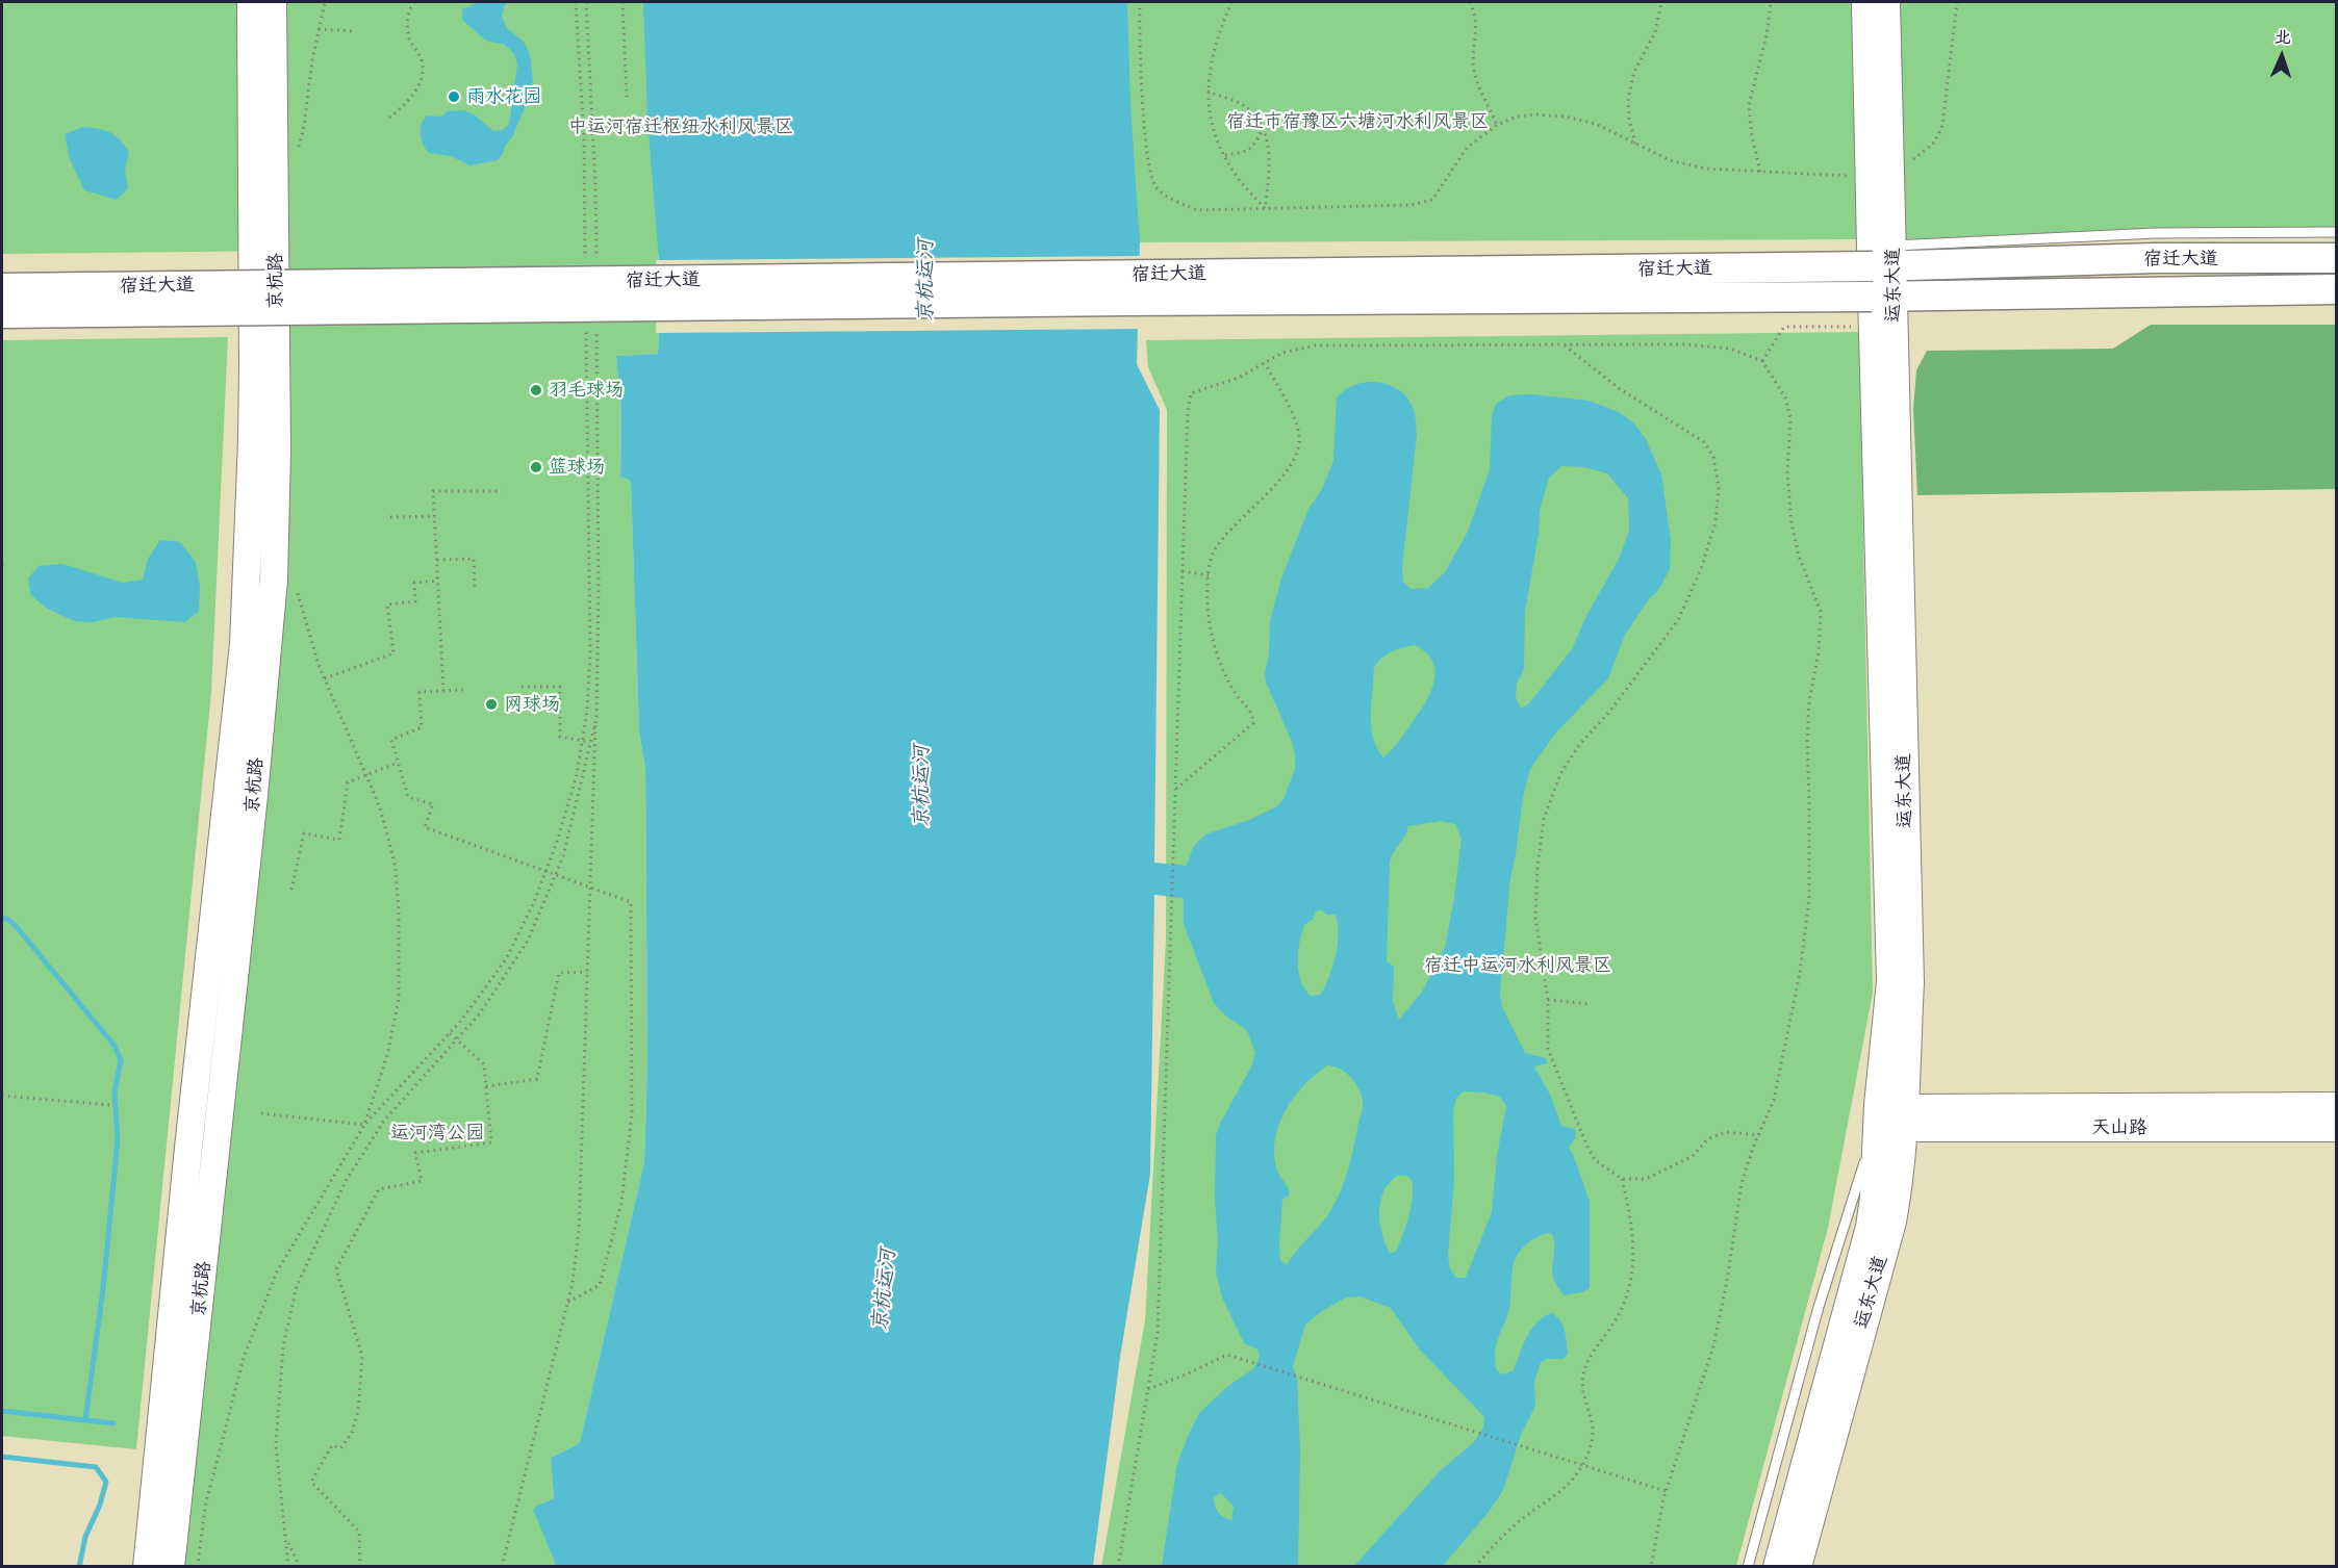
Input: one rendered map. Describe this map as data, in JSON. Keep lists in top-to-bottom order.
{
  "streets": {
    "main road": ["宿迁大道"],
    "street": ["京杭路", "运东大道", "天山路"]
  },
  "crossings": [
    ["宿迁大道", "运东大道"],
    ["运东大道", "天山路"]
  ],
  "water": ["京杭运河"],
  "parks": [
    "宿迁市宿豫区六塘河水利风景区",
    "中运河宿迁枢纽水利风景区",
    "宿迁中运河水利风景区",
    "运河湾公园"
  ],
  "places": [
    "雨水花园",
    "羽毛球场",
    "篮球场",
    "网球场"
  ],
  "north": "top"
}
